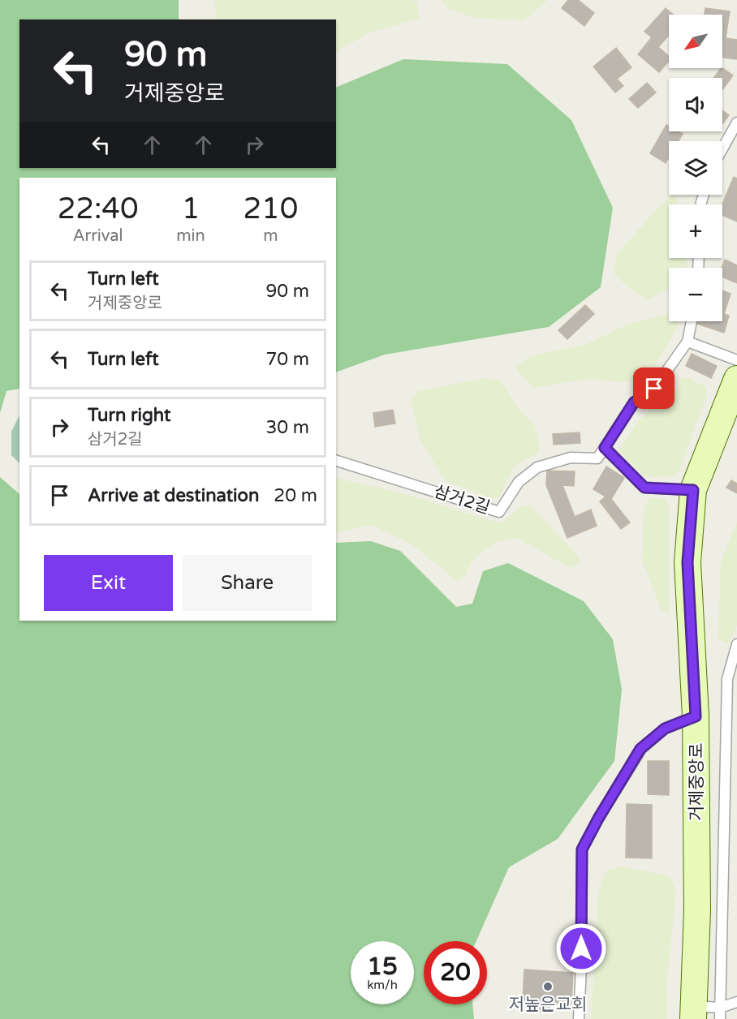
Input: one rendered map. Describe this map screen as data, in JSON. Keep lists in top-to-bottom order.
{
  "streets": {
    "main road": ["거제중앙로"],
    "lane": ["삼거2길"]
  },
  "places": ["저높은교회"],
  "north": "bottom left",
  "page": {
    "map_buttons": ["+", "−"],
    "turn": ["90 m", "거제중앙로"],
    "eta": [
      "22:40",
      "Arrival",
      "1",
      "min",
      "210",
      "m"
    ],
    "list": [
      {
        "name": "Turn left",
        "note": "거제중앙로",
        "value": "90 m"
      },
      {
        "name": "Turn left",
        "value": "70 m"
      },
      {
        "name": "Turn right",
        "note": "삼거2길",
        "value": "30 m"
      },
      {
        "name": "Arrive at destination",
        "value": "20 m"
      }
    ],
    "buttons": ["Exit", "Share"],
    "speed": "15 km/h",
    "limit": "20"
  }
}
